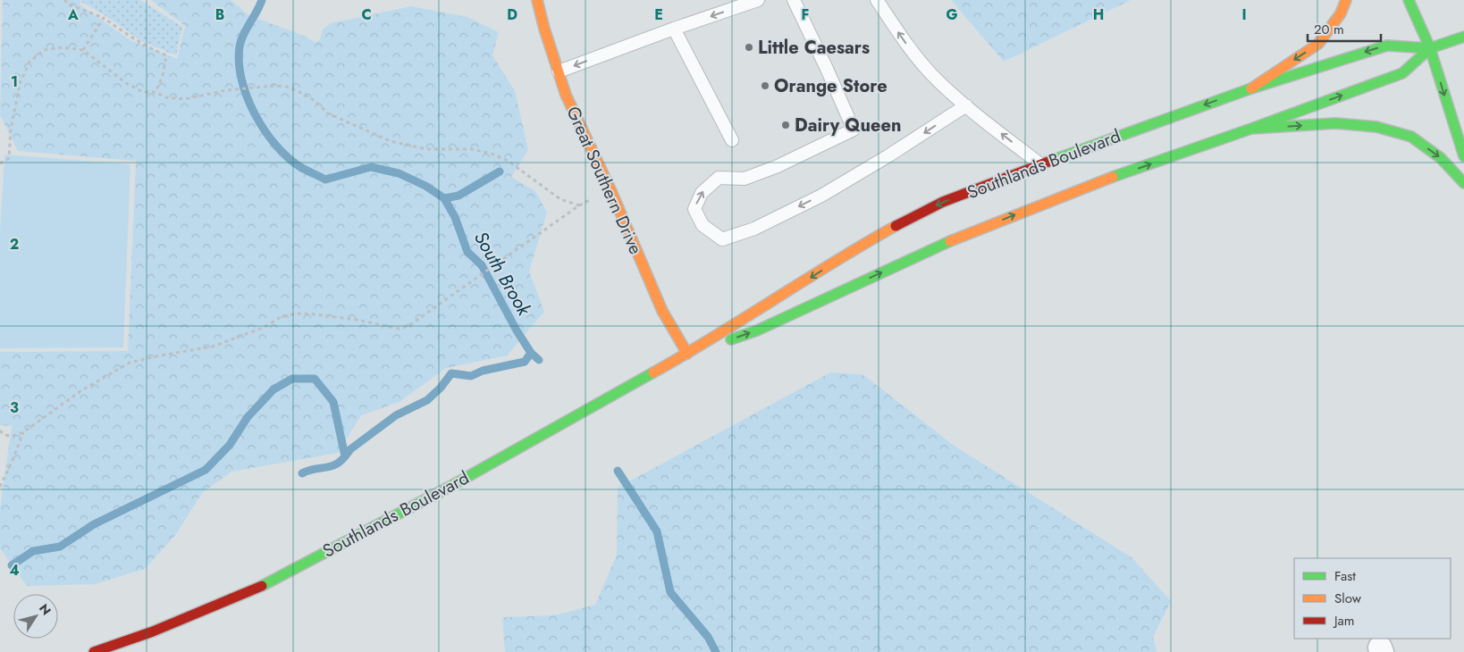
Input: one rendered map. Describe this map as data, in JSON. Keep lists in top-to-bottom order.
{
  "streets": {
    "main road": ["Southlands Boulevard", "Great Southern Drive"]
  },
  "crossings": [
    ["Southlands Boulevard", "Great Southern Drive"]
  ],
  "water": ["South Brook"],
  "places": ["Little Caesars", "Orange Store", "Dairy Queen"],
  "legend": ["Fast", "Slow", "Jam"],
  "scale_bar": "20 m",
  "north": "top right",
  "grid": {
    "columns": [
      "A",
      "B",
      "C",
      "D",
      "E",
      "F",
      "G",
      "H",
      "I"
    ],
    "rows": [
      "1",
      "2",
      "3",
      "4"
    ]
  }
}
